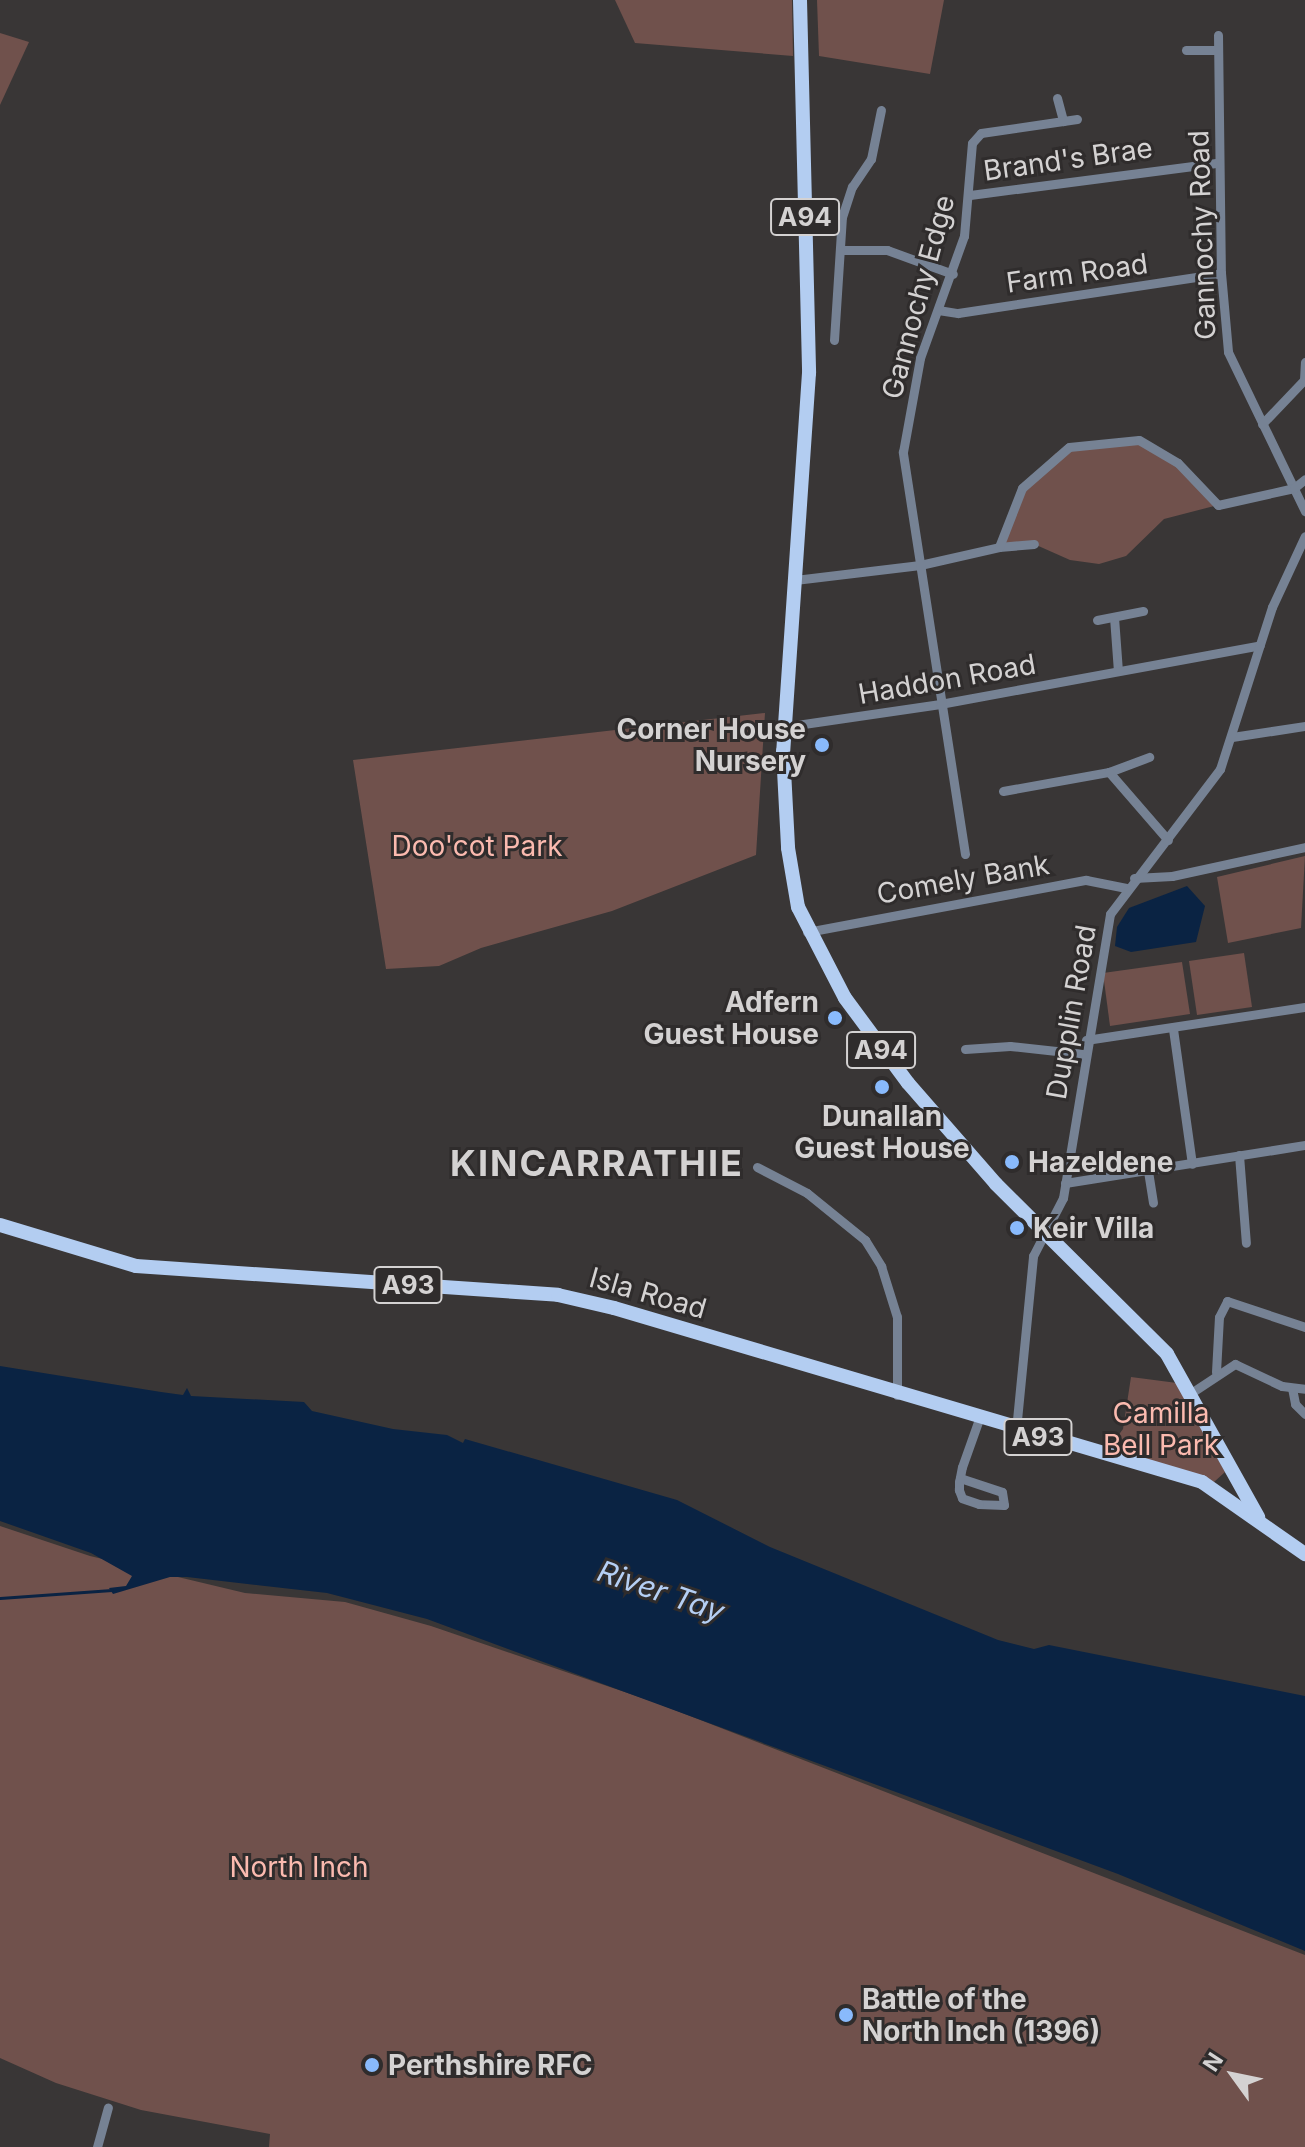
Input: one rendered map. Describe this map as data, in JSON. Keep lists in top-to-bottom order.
{
  "streets": {
    "main road": ["A94", "A93", "Isla Road"],
    "street": [
      "Brand's Brae",
      "Gannochy Road",
      "Farm Road",
      "Gannochy Edge",
      "Haddon Road",
      "Comely Bank",
      "Dupplin Road"
    ]
  },
  "crossings": [
    ["Brand's Brae", "Gannochy Road"],
    ["Brand's Brae", "Gannochy Edge"],
    ["A94", "Haddon Road"],
    ["A94", "Comely Bank"],
    ["A94", "Dupplin Road"],
    ["A94", "A93"],
    ["A94", "Isla Road"],
    ["Gannochy Road", "Farm Road"],
    ["Farm Road", "Gannochy Edge"],
    ["Gannochy Edge", "Haddon Road"],
    ["Haddon Road", "Dupplin Road"],
    ["Comely Bank", "Dupplin Road"],
    ["Dupplin Road", "Isla Road"],
    ["A93", "Isla Road"]
  ],
  "districts": ["KINCARRATHIE"],
  "water": ["River Tay"],
  "parks": ["Doo'cot Park", "Camilla Bell Park", "North Inch"],
  "places": [
    "Corner House Nursery",
    "Adfern Guest House",
    "Dunallan Guest House",
    "Hazeldene",
    "Keir Villa",
    "Battle of the North Inch (1396)",
    "Perthshire RFC"
  ],
  "north": "top left"
}
